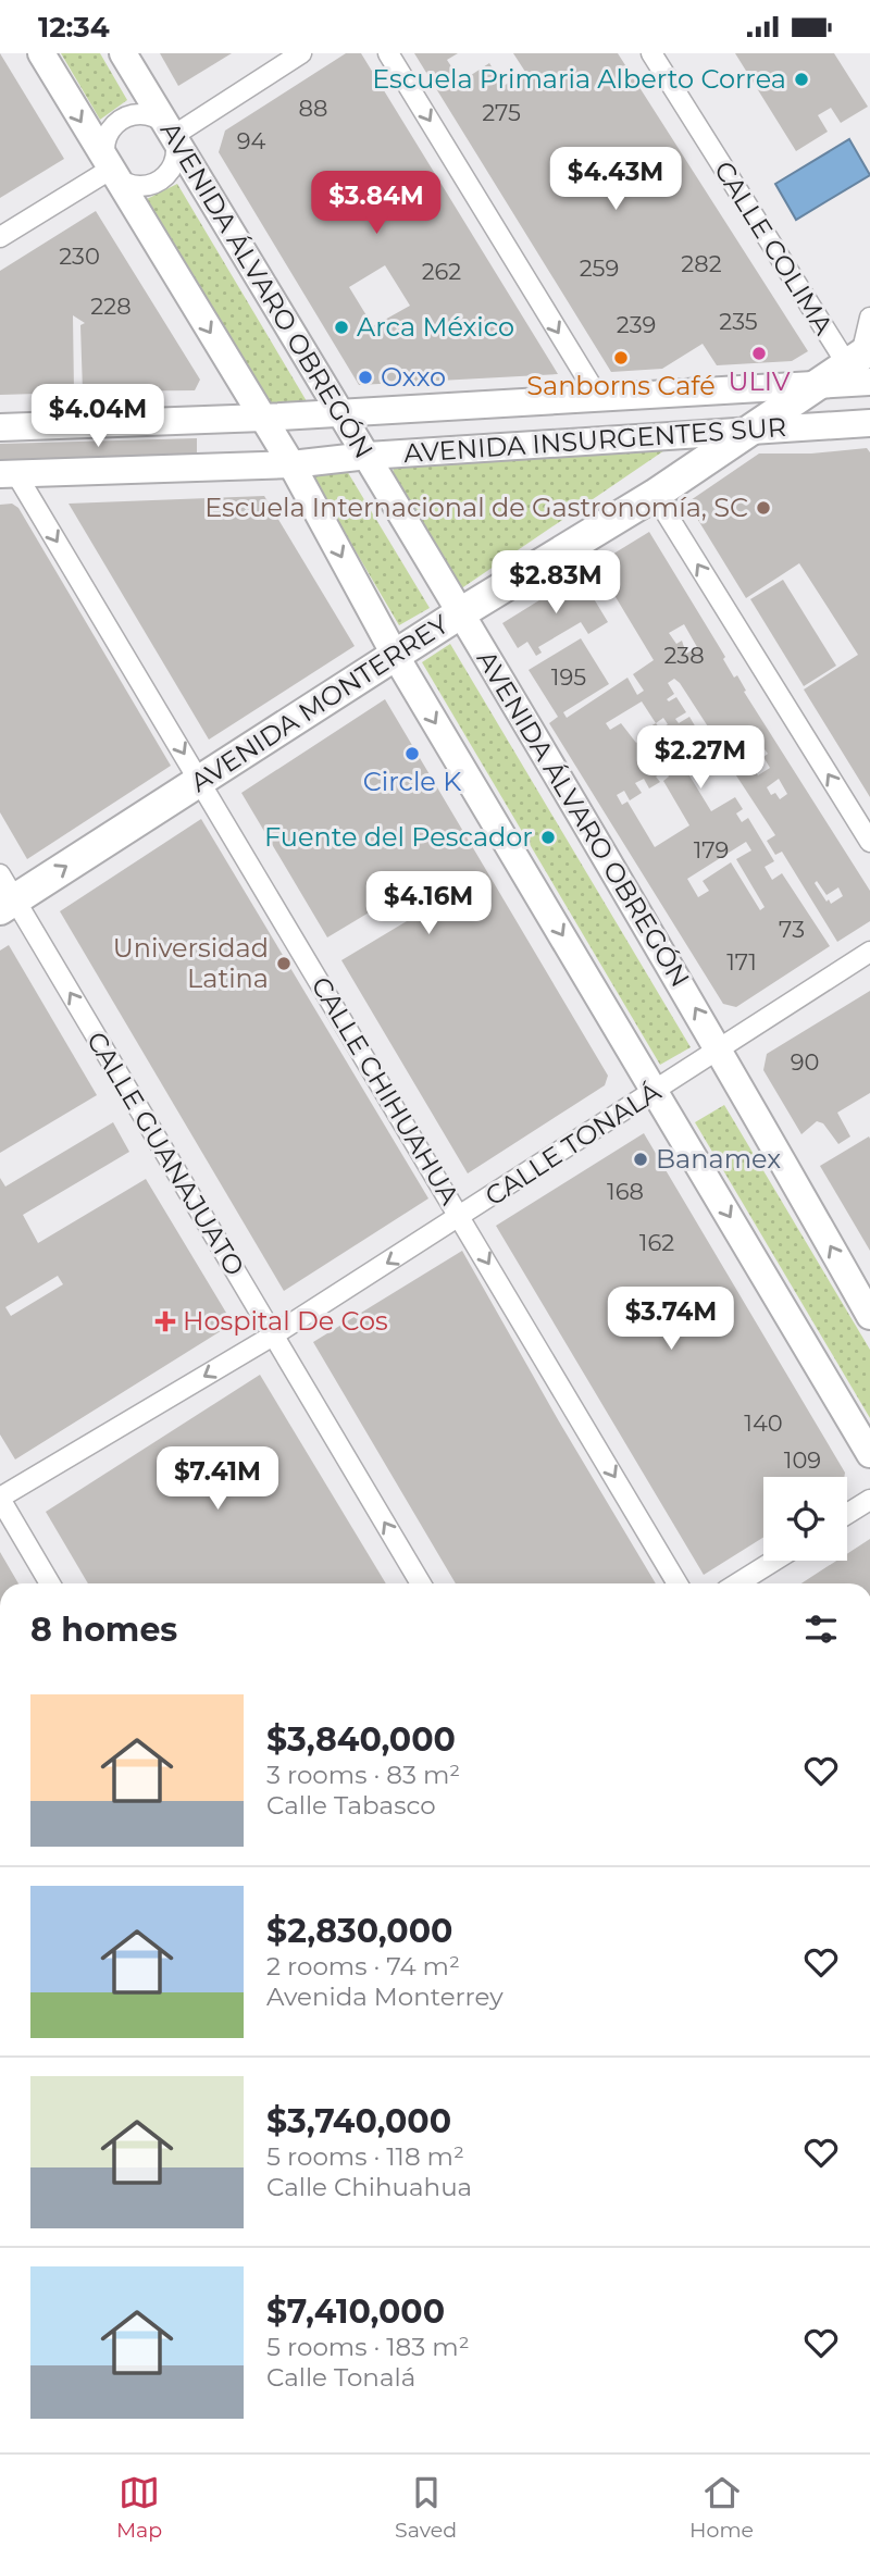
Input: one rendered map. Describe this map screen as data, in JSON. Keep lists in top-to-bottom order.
{
  "streets": {
    "main road": ["AVENIDA ÁLVARO OBREGÓN", "AVENIDA INSURGENTES SUR", "AVENIDA MONTERREY"],
    "street": [
      "CALLE COLIMA",
      "CALLE CHIHUAHUA",
      "CALLE TONALÁ",
      "CALLE GUANAJUATO"
    ]
  },
  "crossings": [
    ["CALLE COLIMA", "AVENIDA MONTERREY"],
    ["AVENIDA ÁLVARO OBREGÓN", "AVENIDA INSURGENTES SUR"],
    ["AVENIDA ÁLVARO OBREGÓN", "AVENIDA MONTERREY"],
    ["AVENIDA ÁLVARO OBREGÓN", "CALLE TONALÁ"],
    ["AVENIDA INSURGENTES SUR", "AVENIDA MONTERREY"],
    ["AVENIDA INSURGENTES SUR", "CALLE CHIHUAHUA"],
    ["AVENIDA MONTERREY", "CALLE CHIHUAHUA"],
    ["AVENIDA MONTERREY", "CALLE GUANAJUATO"],
    ["CALLE CHIHUAHUA", "CALLE TONALÁ"],
    ["CALLE TONALÁ", "CALLE GUANAJUATO"]
  ],
  "one_way": ["CALLE CHIHUAHUA", "CALLE TONALÁ", "CALLE GUANAJUATO"],
  "places": {
    "other": [
      "Escuela Primaria Alberto Correa",
      "Arca México",
      "ULIV",
      "Sanborns Café",
      "Oxxo",
      "Escuela Internacional de Gastronomía, SC",
      "Circle K",
      "Fuente del Pescador",
      "Universidad Latina",
      "Banamex"
    ],
    "health": ["Hospital De Cos"]
  },
  "house_numbers": [
    "88",
    "275",
    "94",
    "230",
    "282",
    "259",
    "262",
    "228",
    "235",
    "239",
    "238",
    "195",
    "179",
    "73",
    "171",
    "90",
    "168",
    "162",
    "140",
    "109"
  ],
  "page": {
    "status": "12:34",
    "price": [
      "$4.43M",
      "$3.84M",
      "$4.04M",
      "$2.83M",
      "$2.27M",
      "$4.16M",
      "$3.74M",
      "$7.41M"
    ],
    "heading": "8 homes",
    "list": [
      {
        "name": "$3,840,000",
        "note": "3 rooms · 83 m² · Calle Tabasco"
      },
      {
        "name": "$2,830,000",
        "note": "2 rooms · 74 m² · Avenida Monterrey"
      },
      {
        "name": "$3,740,000",
        "note": "5 rooms · 118 m² · Calle Chihuahua"
      },
      {
        "name": "$7,410,000",
        "note": "5 rooms · 183 m² · Calle Tonalá"
      }
    ],
    "tabs": ["Map", "Saved", "Home"]
  }
}
